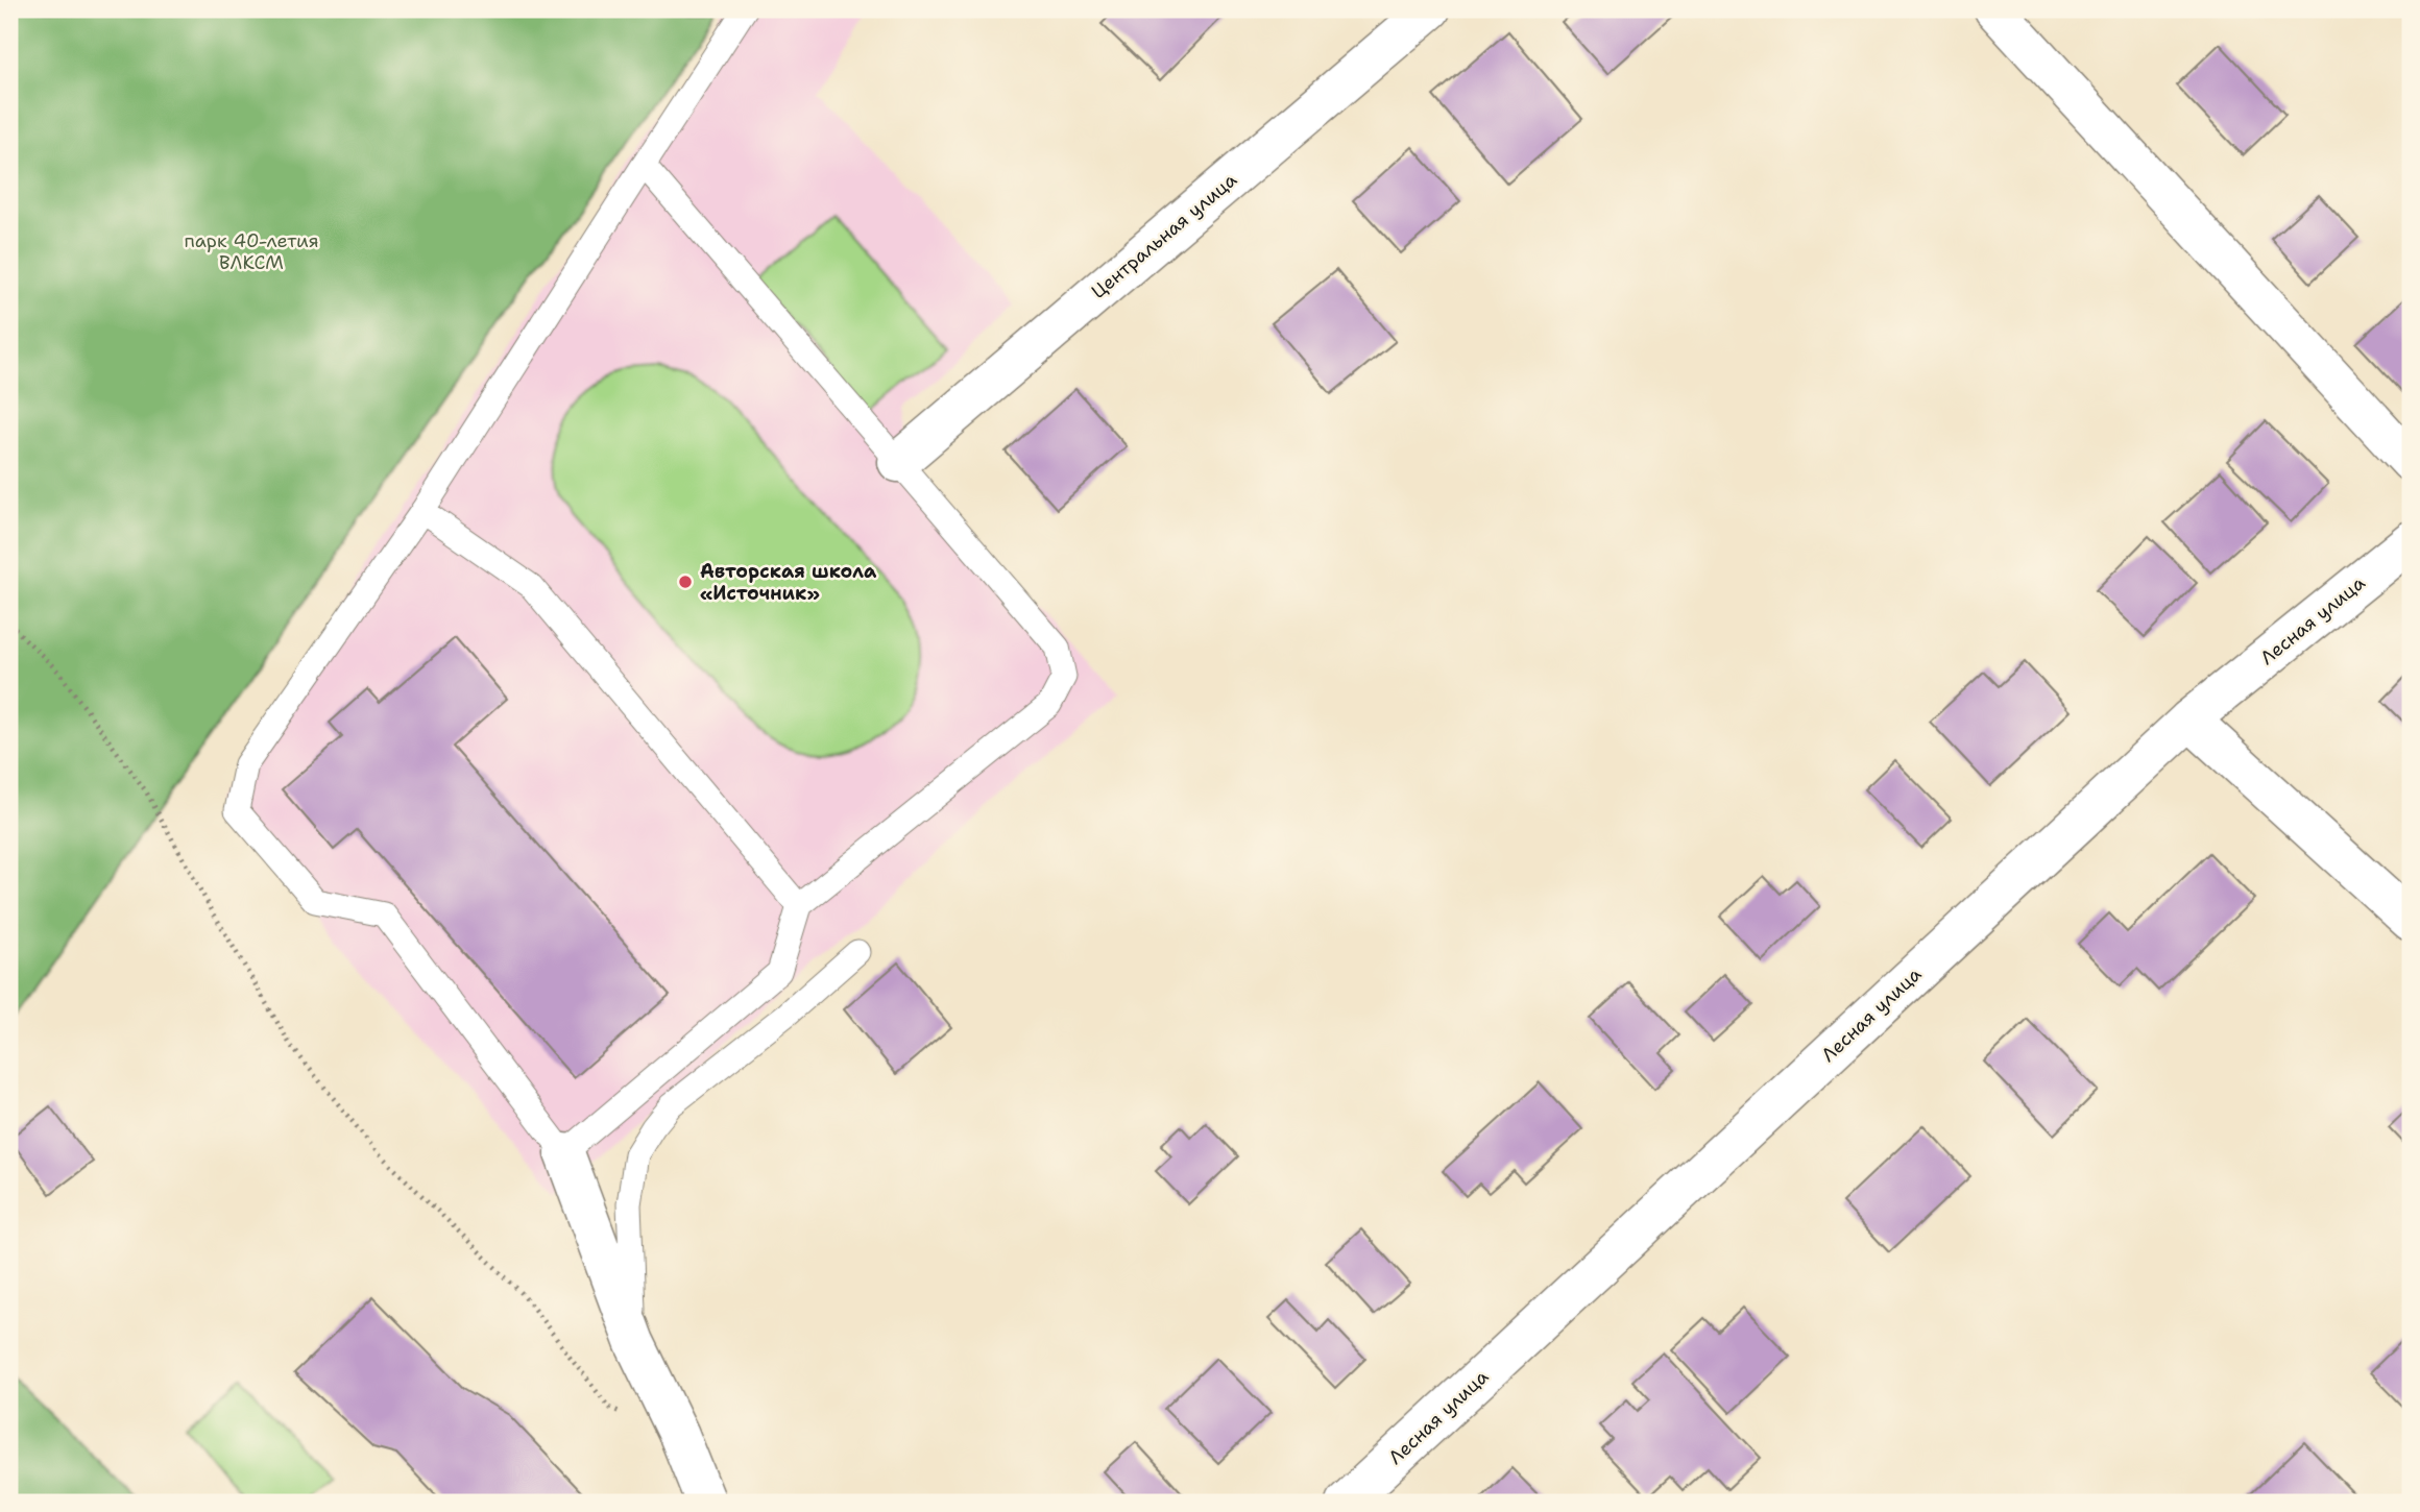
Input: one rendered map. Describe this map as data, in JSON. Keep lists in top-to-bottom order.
{
  "streets": {
    "street": ["Центральная улица", "Лесная улица"]
  },
  "parks": ["парк 40-летия ВЛКСМ"],
  "places": ["Авторская школа «Источник»"]
}
